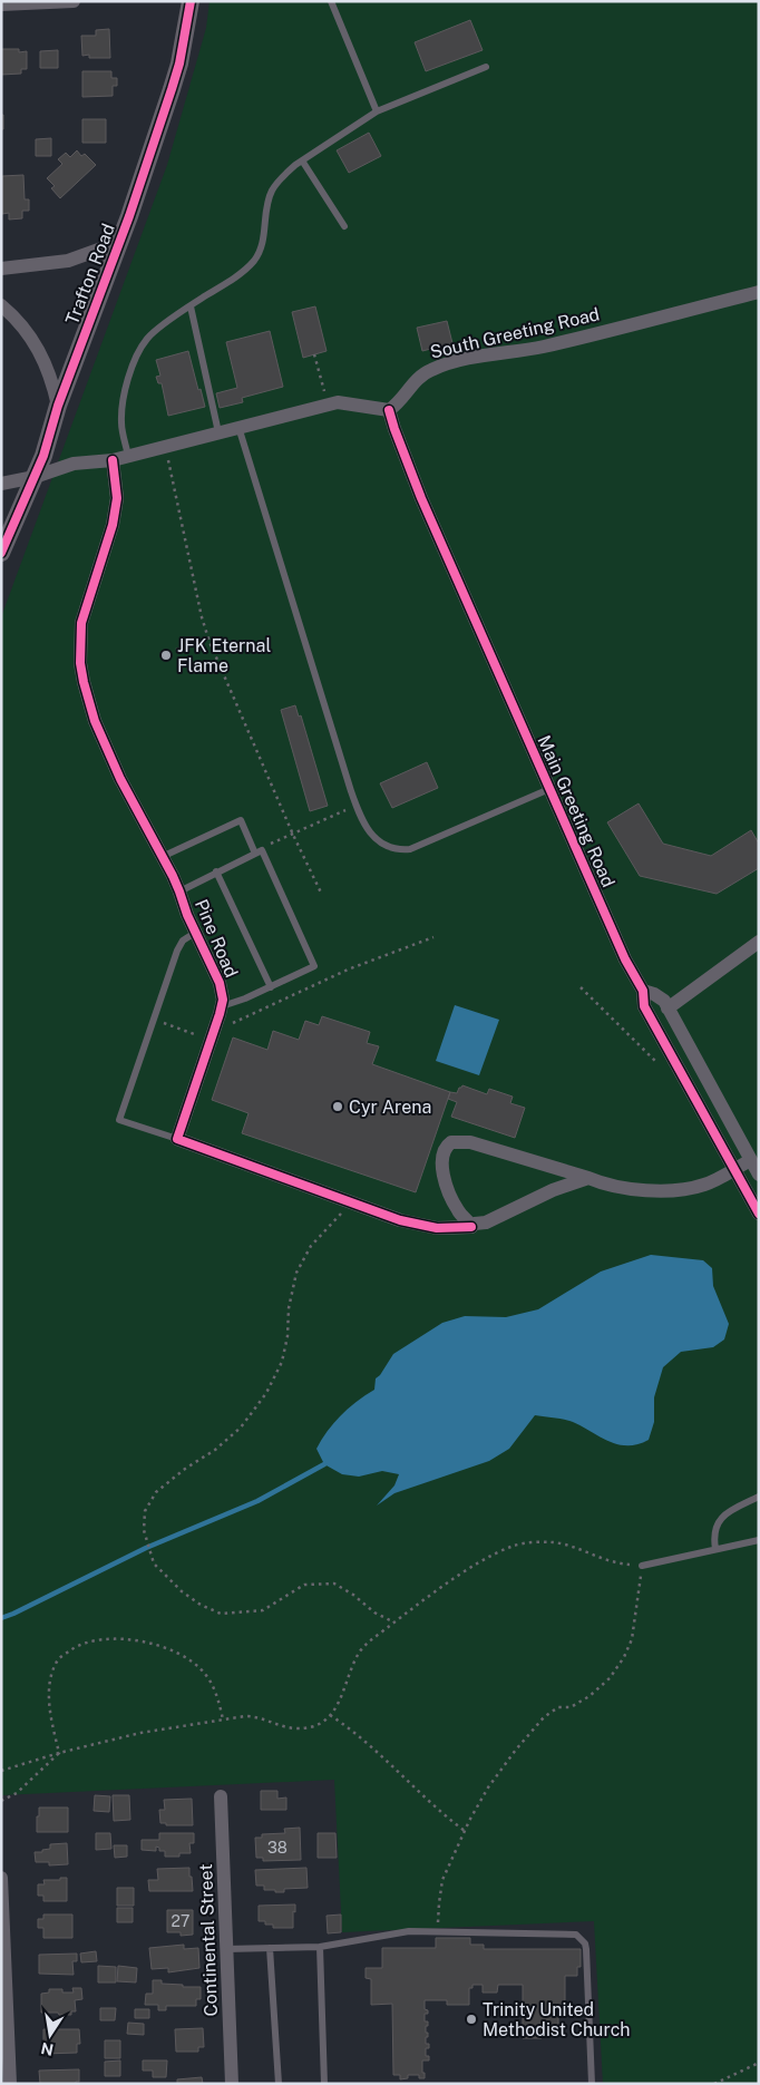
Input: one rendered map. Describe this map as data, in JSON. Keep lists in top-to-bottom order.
{
  "streets": {
    "street": [
      "Trafton Road",
      "South Greeting Road",
      "Main Greeting Road",
      "Pine Road",
      "Continental Street"
    ]
  },
  "crossings": [
    ["South Greeting Road", "Main Greeting Road"]
  ],
  "places": ["JFK Eternal Flame", "Cyr Arena", "Trinity United Methodist Church"],
  "house_numbers": ["38", "27"],
  "north": "bottom"
}
